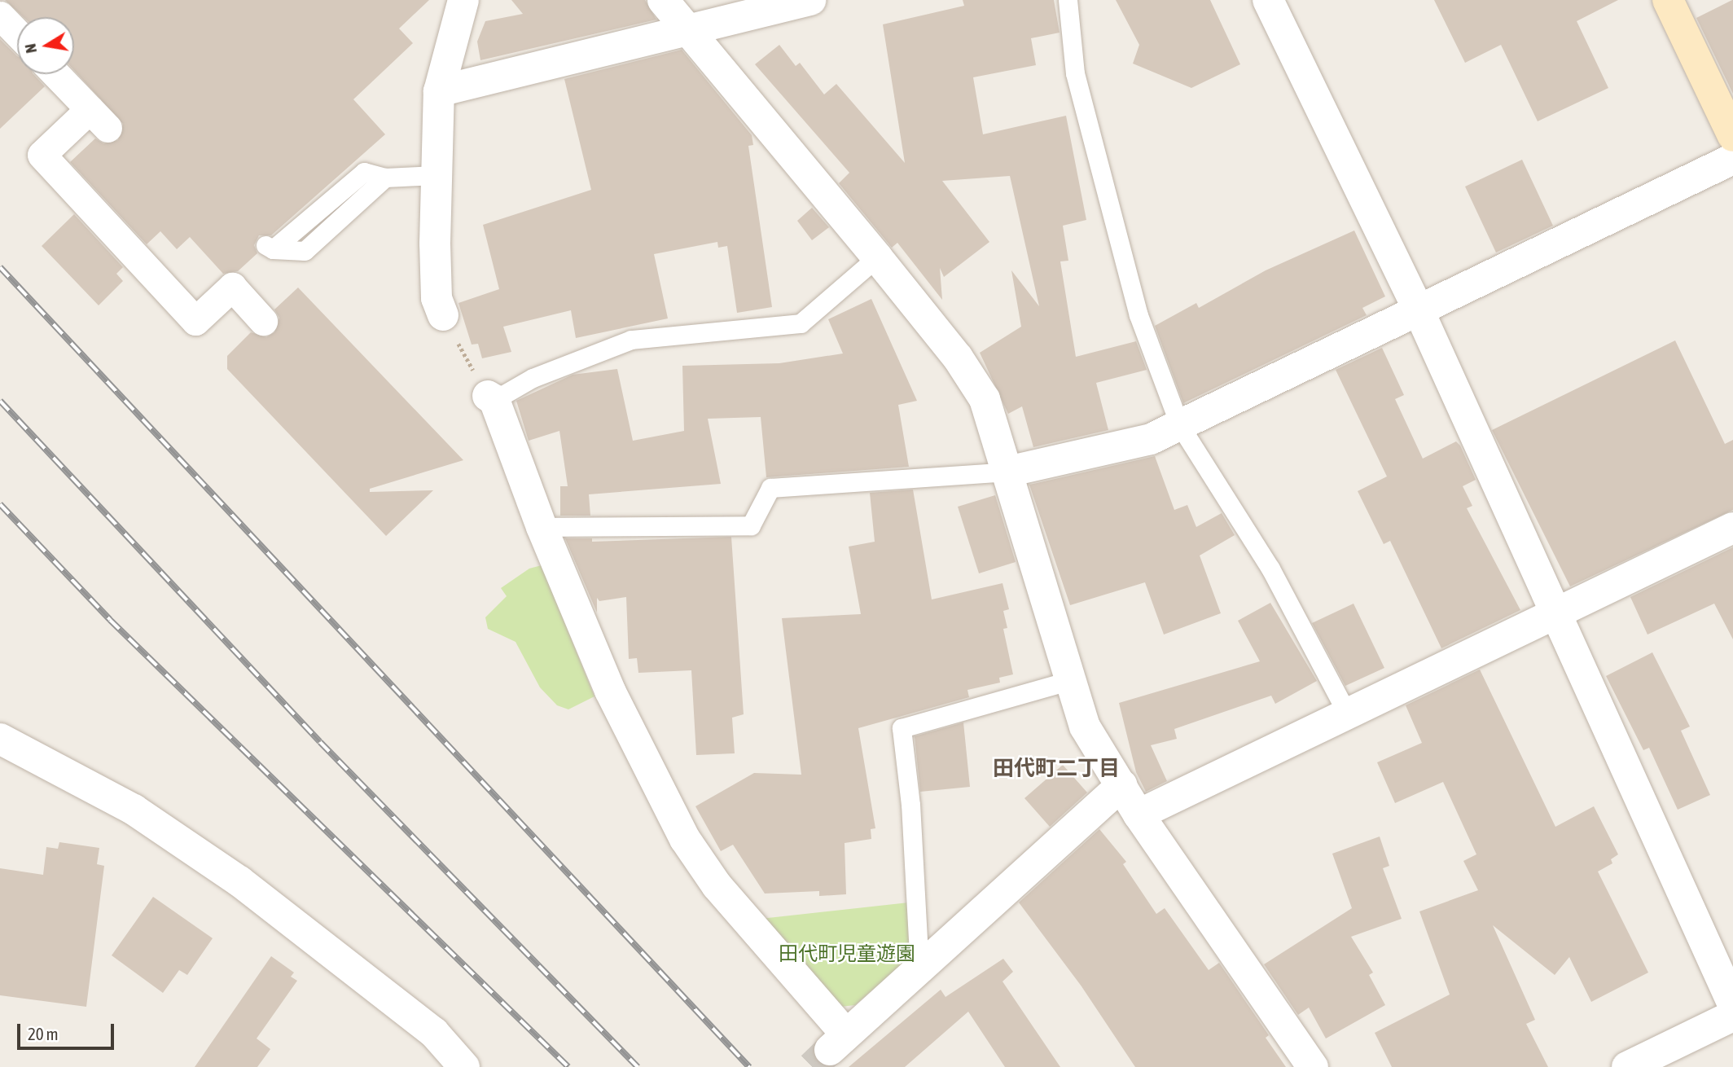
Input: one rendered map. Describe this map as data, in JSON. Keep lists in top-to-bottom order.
{
  "districts": ["田代町二丁目"],
  "parks": ["田代町児童遊園"],
  "scale_bar": "20 m",
  "north": "left"
}
